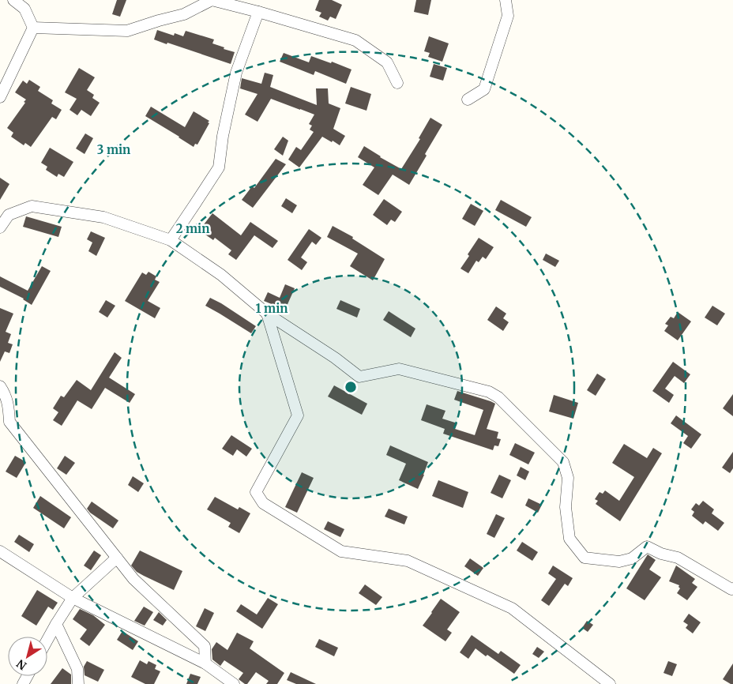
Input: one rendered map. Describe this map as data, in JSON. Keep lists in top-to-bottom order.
{
  "north": "bottom left",
  "rings": ["3 min", "2 min", "1 min"]
}
